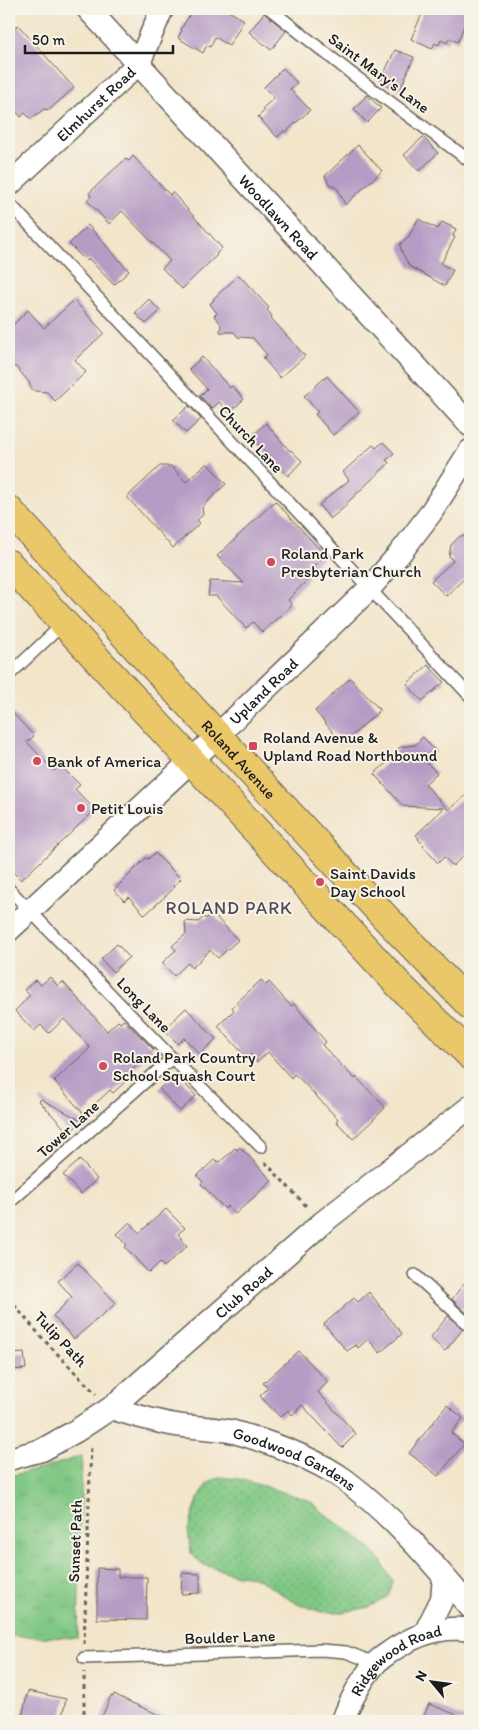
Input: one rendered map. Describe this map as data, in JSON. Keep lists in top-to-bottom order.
{
  "streets": {
    "main road": ["Roland Avenue"],
    "street": [
      "Elmhurst Road",
      "Woodlawn Road",
      "Upland Road",
      "Club Road",
      "Goodwood Gardens",
      "Ridgewood Road"
    ],
    "lane": [
      "Saint Mary's Lane",
      "Church Lane",
      "Long Lane",
      "Tower Lane",
      "Boulder Lane"
    ],
    "path": ["Tulip Path", "Sunset Path"]
  },
  "crossings": [
    ["Elmhurst Road", "Woodlawn Road"],
    ["Church Lane", "Upland Road"],
    ["Upland Road", "Roland Avenue"],
    ["Upland Road", "Long Lane"],
    ["Long Lane", "Tower Lane"],
    ["Club Road", "Tulip Path"],
    ["Club Road", "Goodwood Gardens"],
    ["Tulip Path", "Goodwood Gardens"],
    ["Boulder Lane", "Ridgewood Road"]
  ],
  "districts": ["ROLAND PARK"],
  "places": {
    "other": [
      "Roland Park Presbyterian Church",
      "Bank of America",
      "Petit Louis",
      "Saint Davids Day School",
      "Roland Park Country School Squash Court"
    ],
    "transit": ["Roland Avenue & Upland Road Northbound"]
  },
  "scale_bar": "50 m",
  "north": "top left"
}
